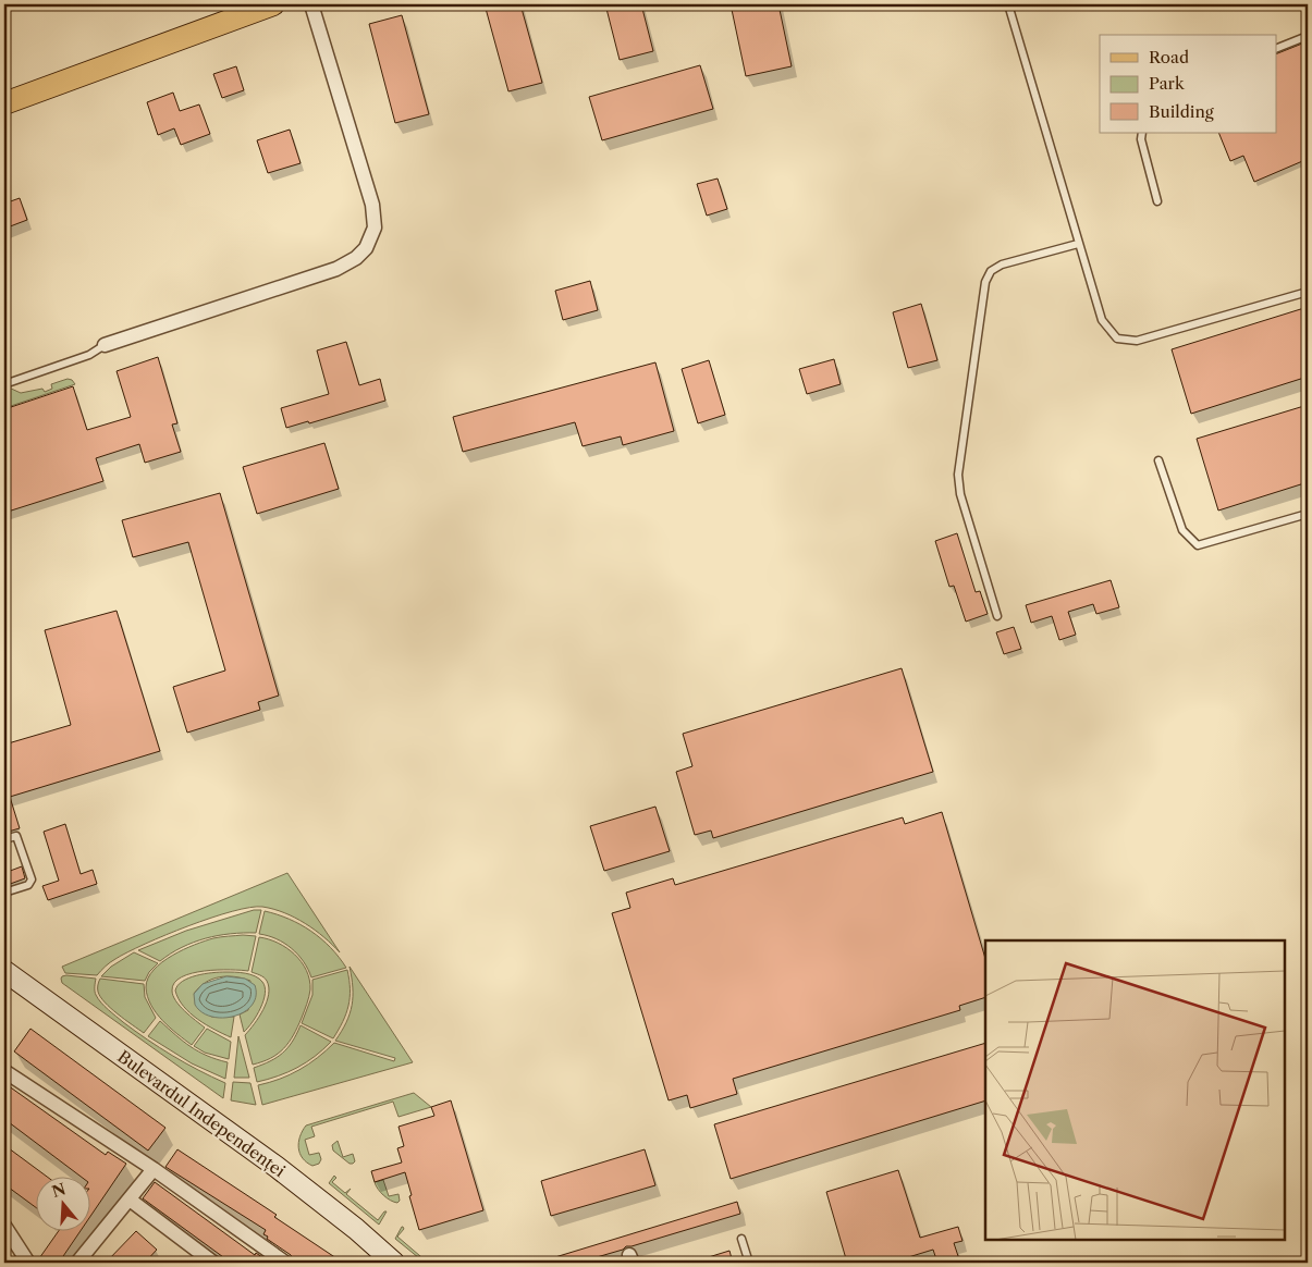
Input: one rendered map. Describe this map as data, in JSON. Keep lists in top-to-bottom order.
{
  "streets": {
    "main road": ["Bulevardul Independenței"]
  },
  "legend": ["Road", "Park", "Building"],
  "north": "top"
}
